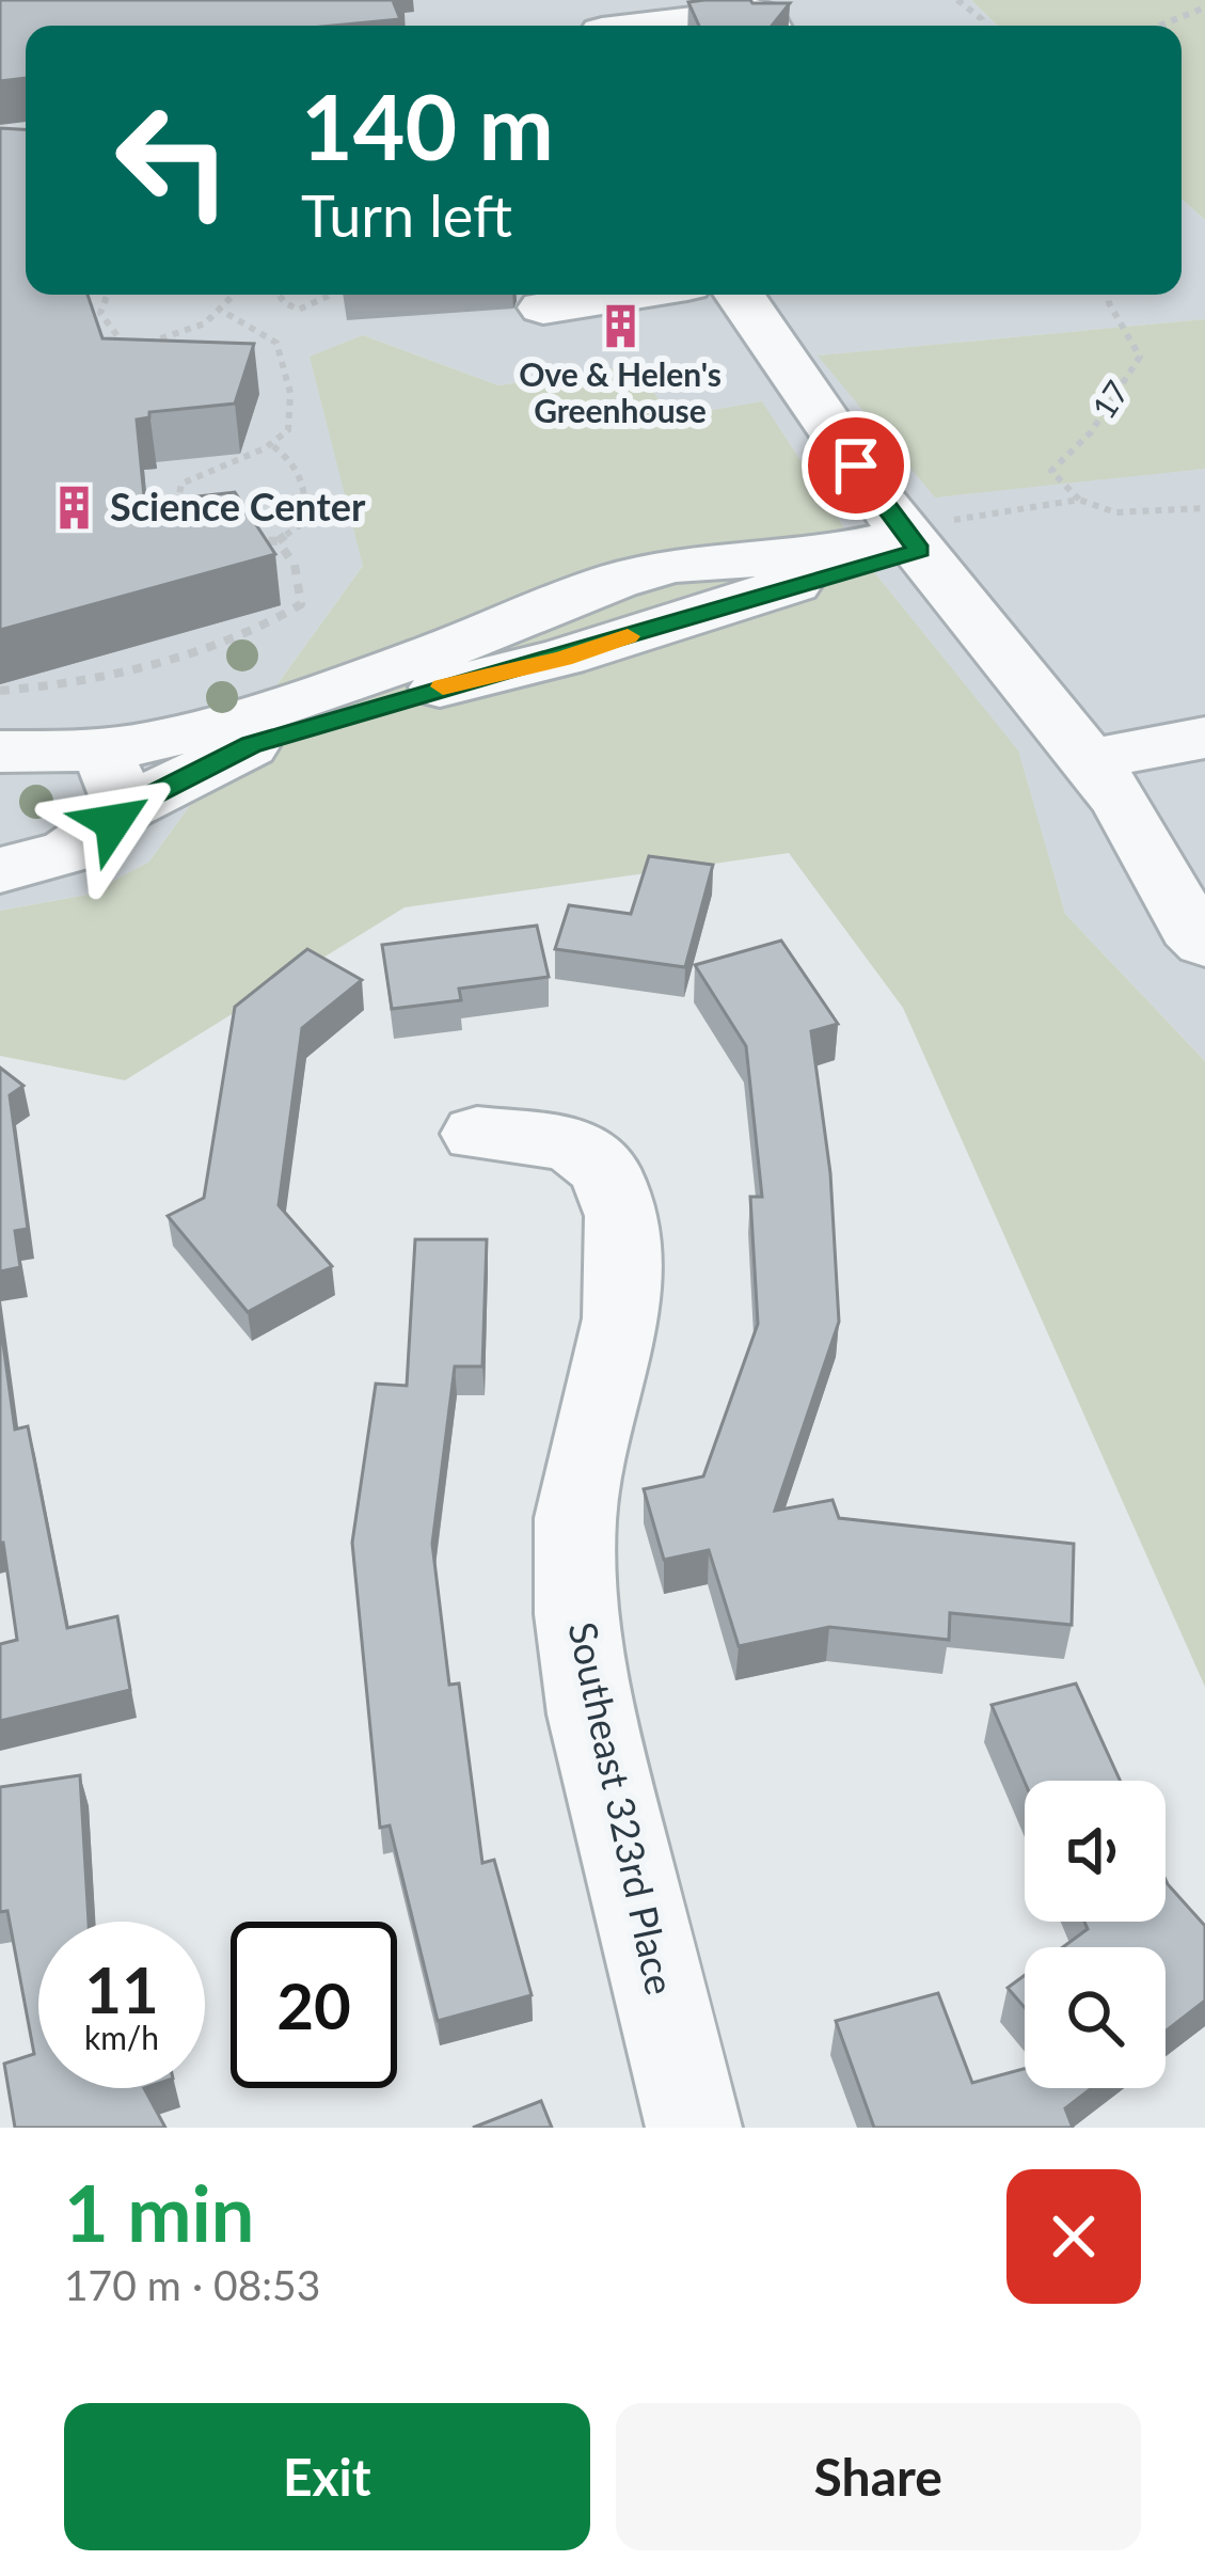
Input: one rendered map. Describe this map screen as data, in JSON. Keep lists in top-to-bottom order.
{
  "streets": {
    "street": ["Southeast 323rd Place"],
    "path": ["17"]
  },
  "places": {
    "building": ["Ove & Helen's Greenhouse", "Science Center"]
  },
  "page": {
    "turn": ["140 m", "Turn left"],
    "speed": "11 km/h",
    "limit": "20",
    "heading": ["1 min", "170 m · 08:53"],
    "buttons": ["Exit", "Share"]
  }
}
